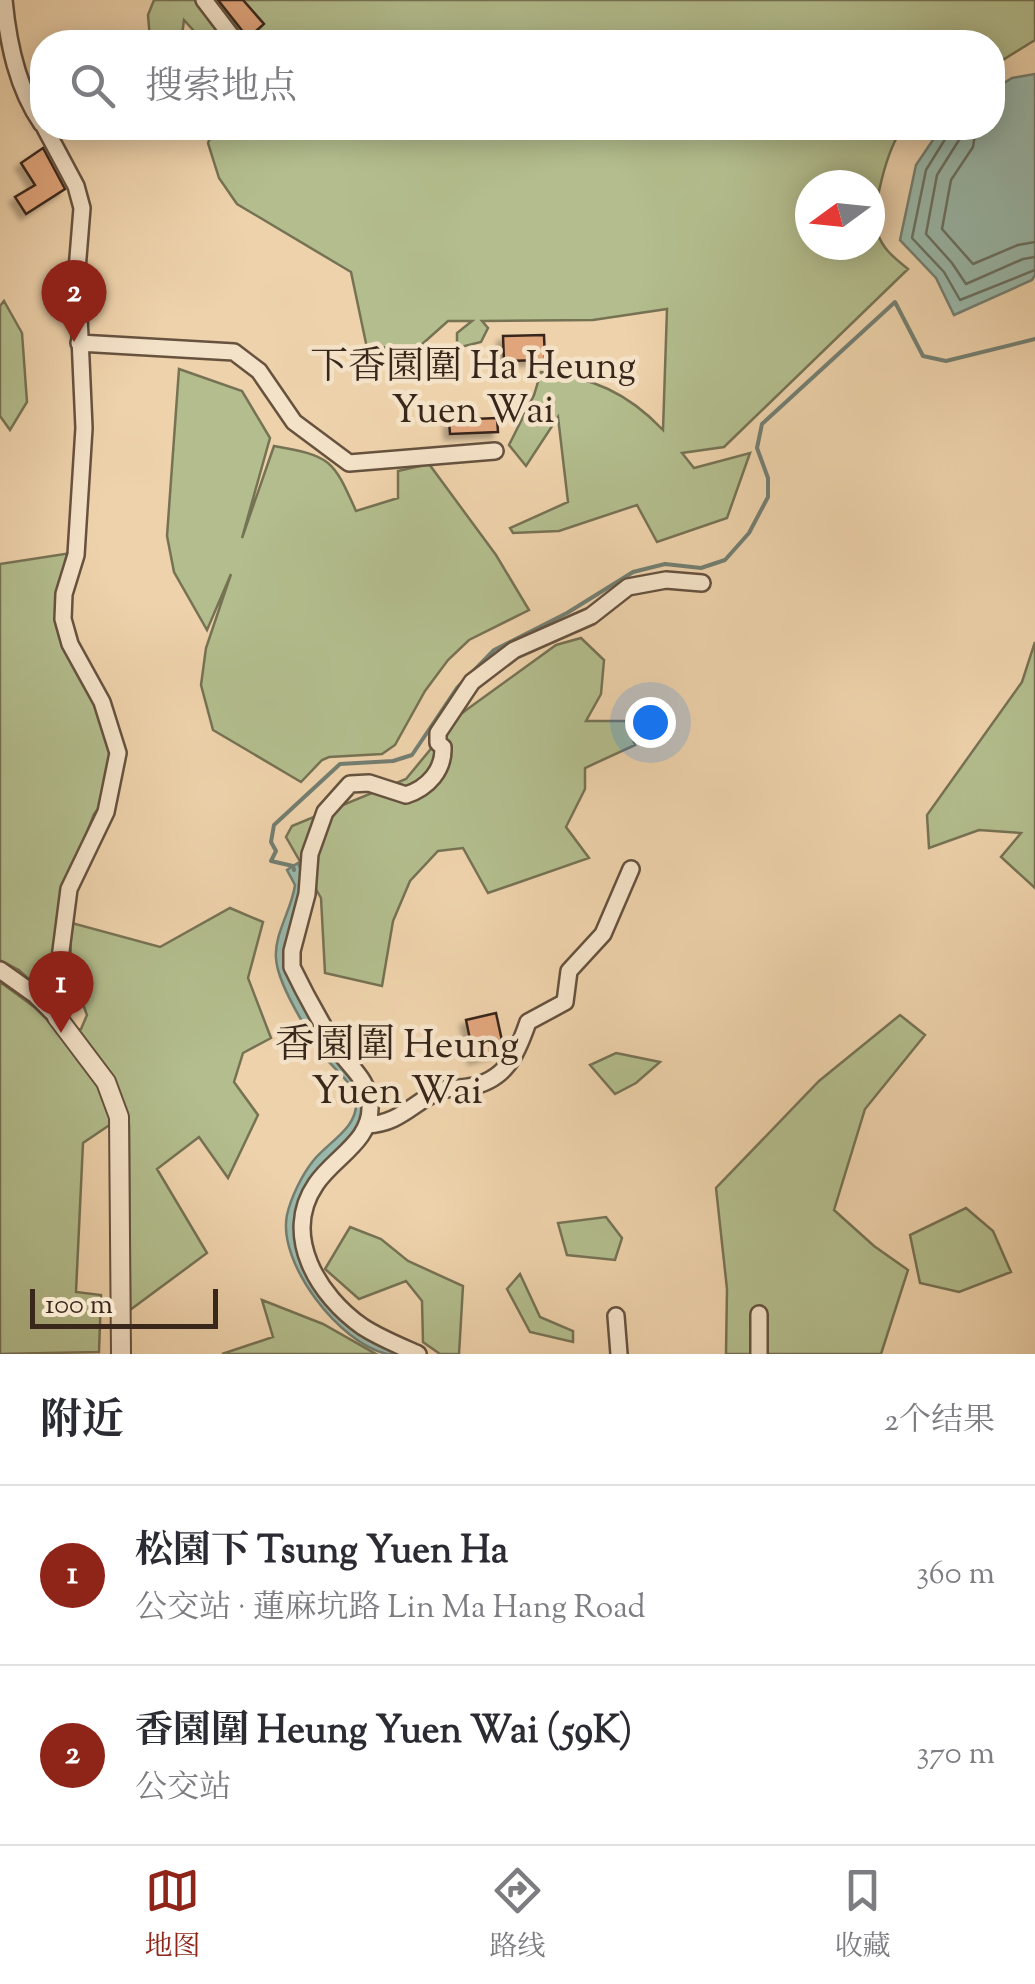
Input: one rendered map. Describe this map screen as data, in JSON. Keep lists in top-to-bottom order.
{
  "districts": ["下香園圍 Ha Heung Yuen Wai", "香園圍 Heung Yuen Wai"],
  "scale_bar": "100 m",
  "north": "left",
  "page": {
    "search": "搜索地点",
    "pins": ["2", "1"],
    "scale": "100 m",
    "heading": ["附近", "2个结果"],
    "list": [
      {
        "mark": "1",
        "name": "松園下 Tsung Yuen Ha",
        "note": "公交站 · 蓮麻坑路 Lin Ma Hang Road",
        "value": "360 m"
      },
      {
        "mark": "2",
        "name": "香園圍 Heung Yuen Wai (59K)",
        "note": "公交站",
        "value": "370 m"
      }
    ],
    "nav": ["地图", "路线", "收藏"]
  }
}
